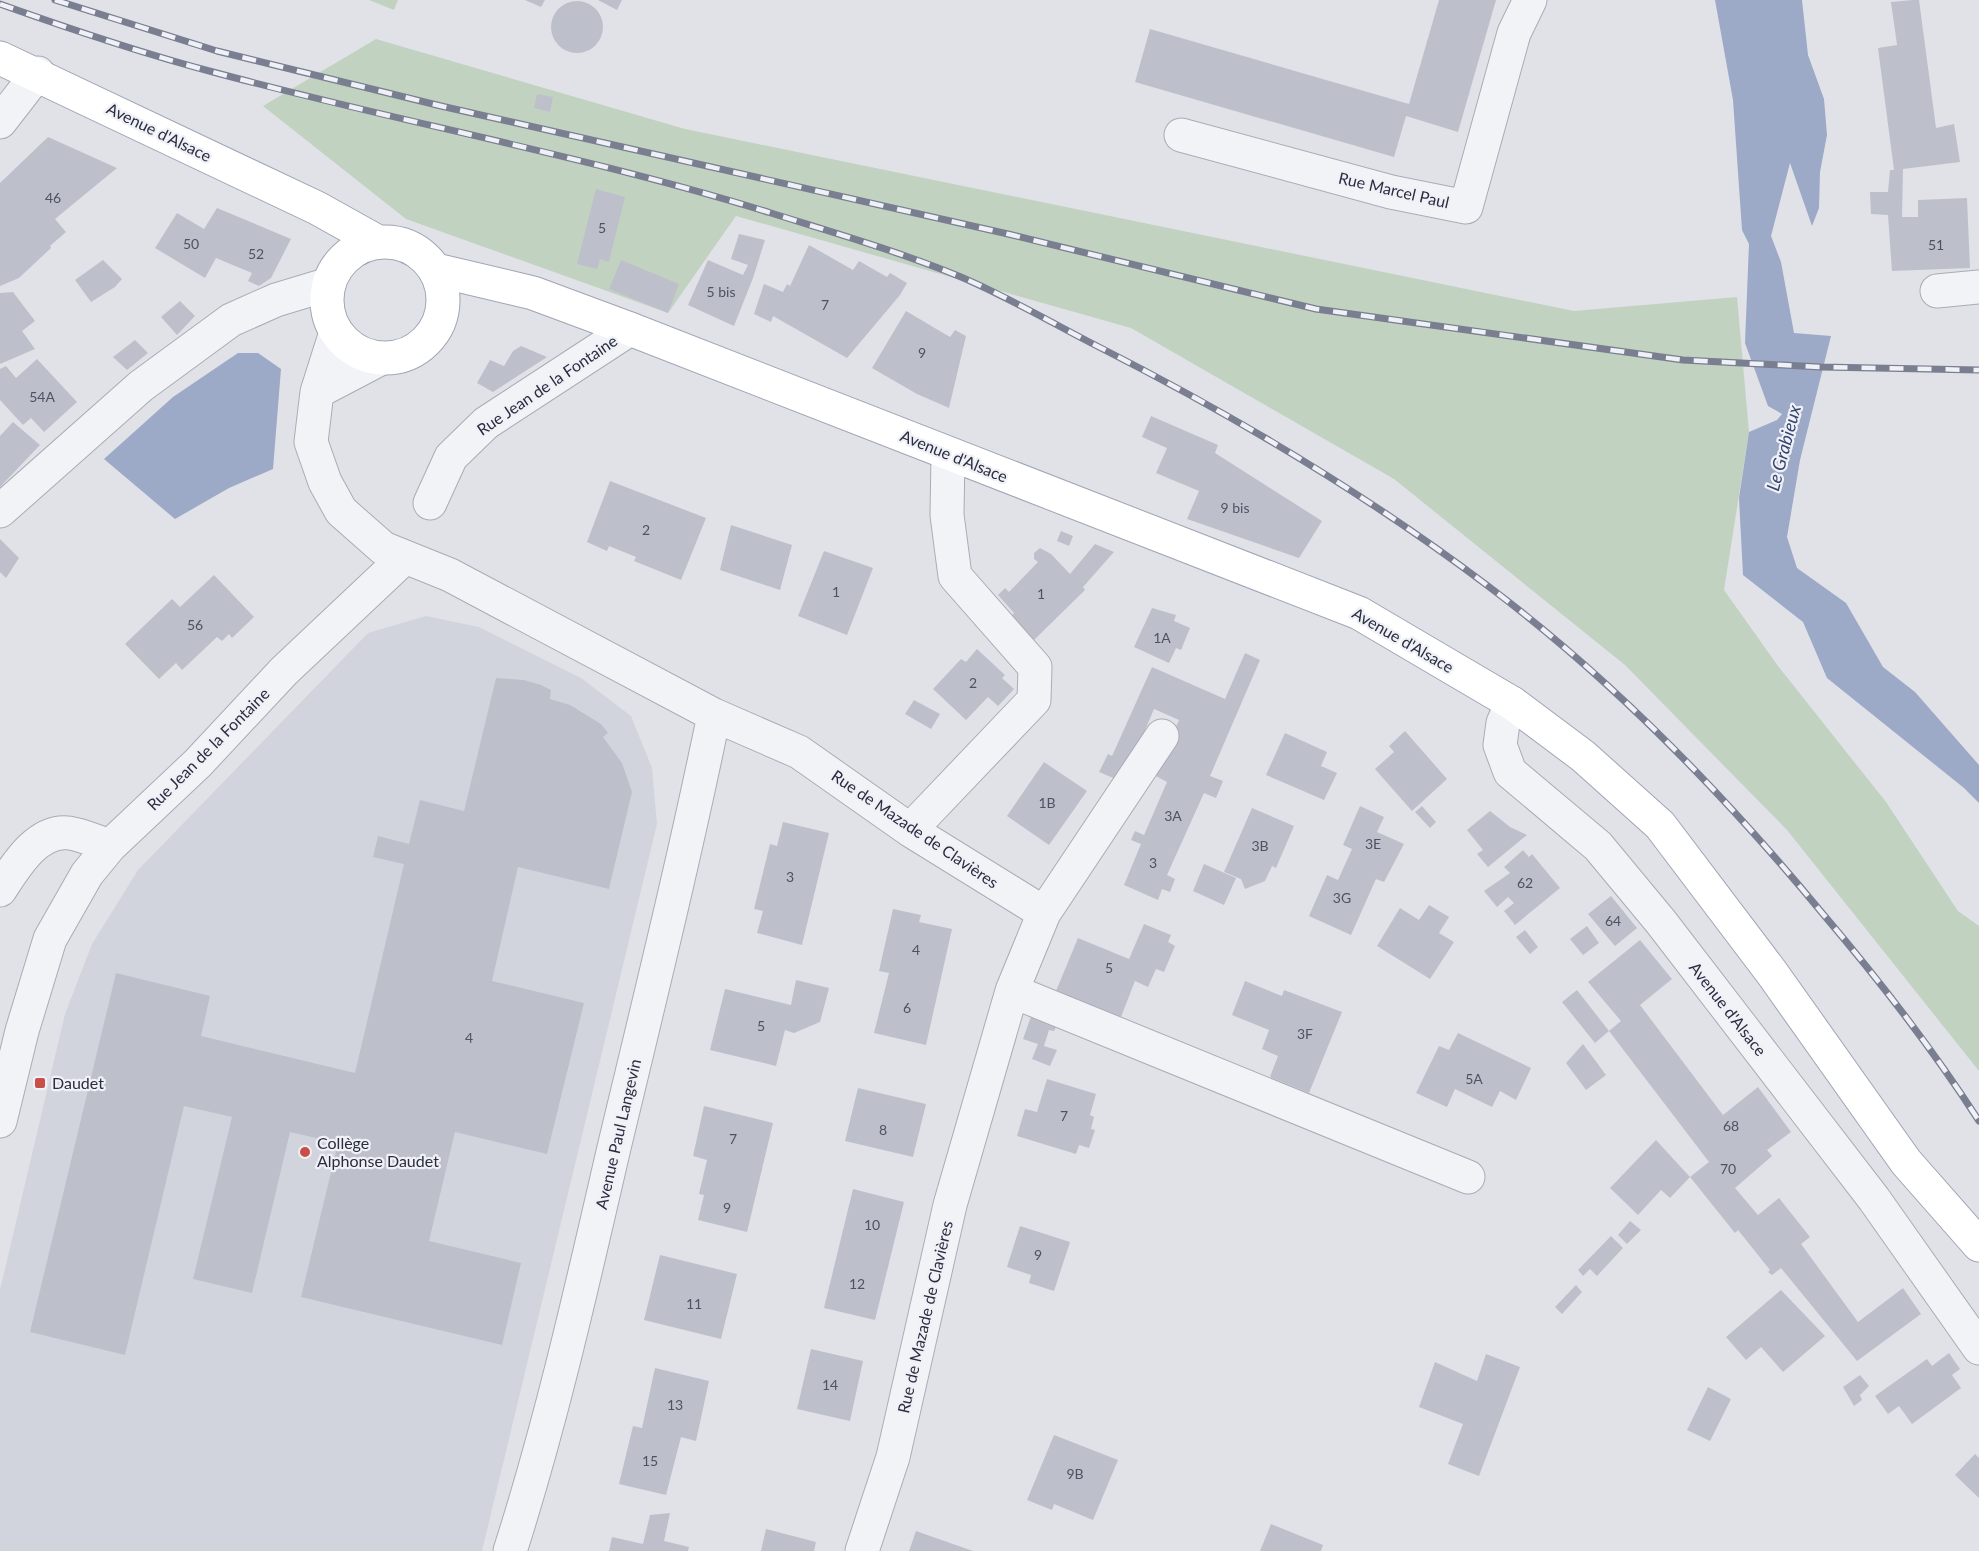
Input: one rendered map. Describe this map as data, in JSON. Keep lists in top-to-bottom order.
{
  "streets": {
    "main road": ["Avenue d'Alsace"],
    "street": [
      "Rue Marcel Paul",
      "Rue Jean de la Fontaine",
      "Rue de Mazade de Clavières",
      "Avenue Paul Langevin"
    ]
  },
  "crossings": [
    ["Avenue d'Alsace", "Rue Jean de la Fontaine"],
    ["Avenue d'Alsace", "Rue de Mazade de Clavières"],
    ["Rue Jean de la Fontaine", "Rue de Mazade de Clavières"],
    ["Rue de Mazade de Clavières", "Avenue Paul Langevin"]
  ],
  "water": ["Le Grabieux"],
  "places": {
    "transit": ["Daudet"],
    "other": ["Collège Alphonse Daudet"]
  },
  "house_numbers": [
    "46",
    "5",
    "50",
    "51",
    "52",
    "5 bis",
    "7",
    "9",
    "54A",
    "9 bis",
    "2",
    "1",
    "1",
    "56",
    "1A",
    "2",
    "1B",
    "3A",
    "3E",
    "3B",
    "3",
    "3",
    "62",
    "3G",
    "64",
    "4",
    "5",
    "6",
    "5",
    "3F",
    "4",
    "5A",
    "7",
    "68",
    "8",
    "7",
    "70",
    "9",
    "10",
    "9",
    "12",
    "11",
    "14",
    "13",
    "15",
    "9B"
  ]
}
